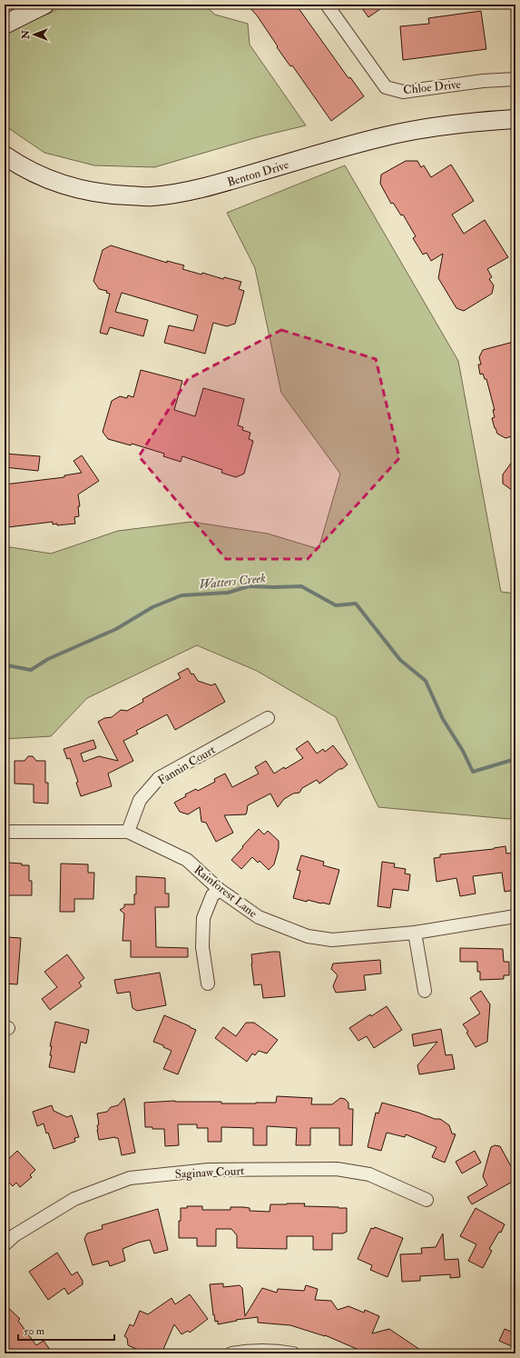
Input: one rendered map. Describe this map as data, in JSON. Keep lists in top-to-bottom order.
{
  "streets": {
    "street": [
      "Chloe Drive",
      "Benton Drive",
      "Fannin Court",
      "Rainforest Lane",
      "Saginaw Court"
    ]
  },
  "crossings": [
    ["Fannin Court", "Rainforest Lane"]
  ],
  "water": ["Watters Creek"],
  "scale_bar": "50 m",
  "north": "left"
}
